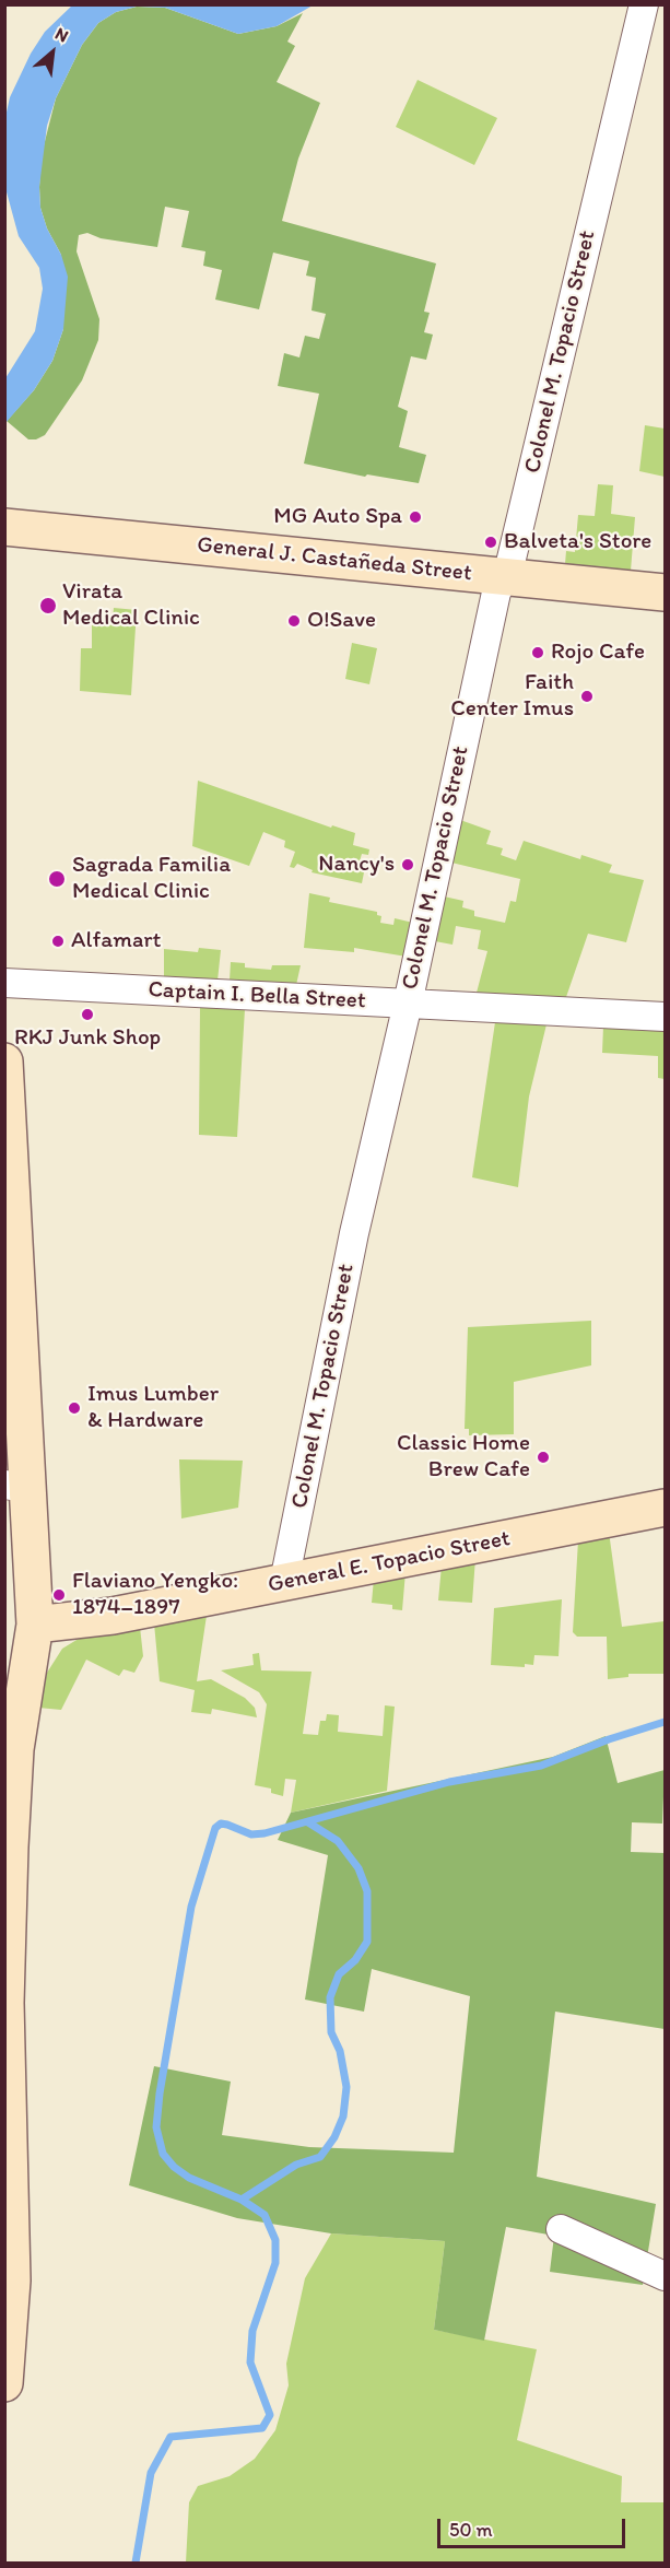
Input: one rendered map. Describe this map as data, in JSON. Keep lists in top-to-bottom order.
{
  "streets": {
    "main road": ["General J. Castañeda Street", "General E. Topacio Street"],
    "street": ["Colonel M. Topacio Street", "Captain I. Bella Street"]
  },
  "crossings": [
    ["Colonel M. Topacio Street", "General J. Castañeda Street"],
    ["Colonel M. Topacio Street", "Captain I. Bella Street"],
    ["Colonel M. Topacio Street", "General E. Topacio Street"]
  ],
  "places": [
    "MG Auto Spa",
    "Balveta's Store",
    "Virata Medical Clinic",
    "O!Save",
    "Rojo Cafe",
    "Faith Center Imus",
    "Nancy's",
    "Sagrada Familia Medical Clinic",
    "Alfamart",
    "RKJ Junk Shop",
    "Imus Lumber & Hardware",
    "Classic Home Brew Cafe",
    "Flaviano Yengko: 1874–1897"
  ],
  "scale_bar": "50 m",
  "north": "top right"
}
